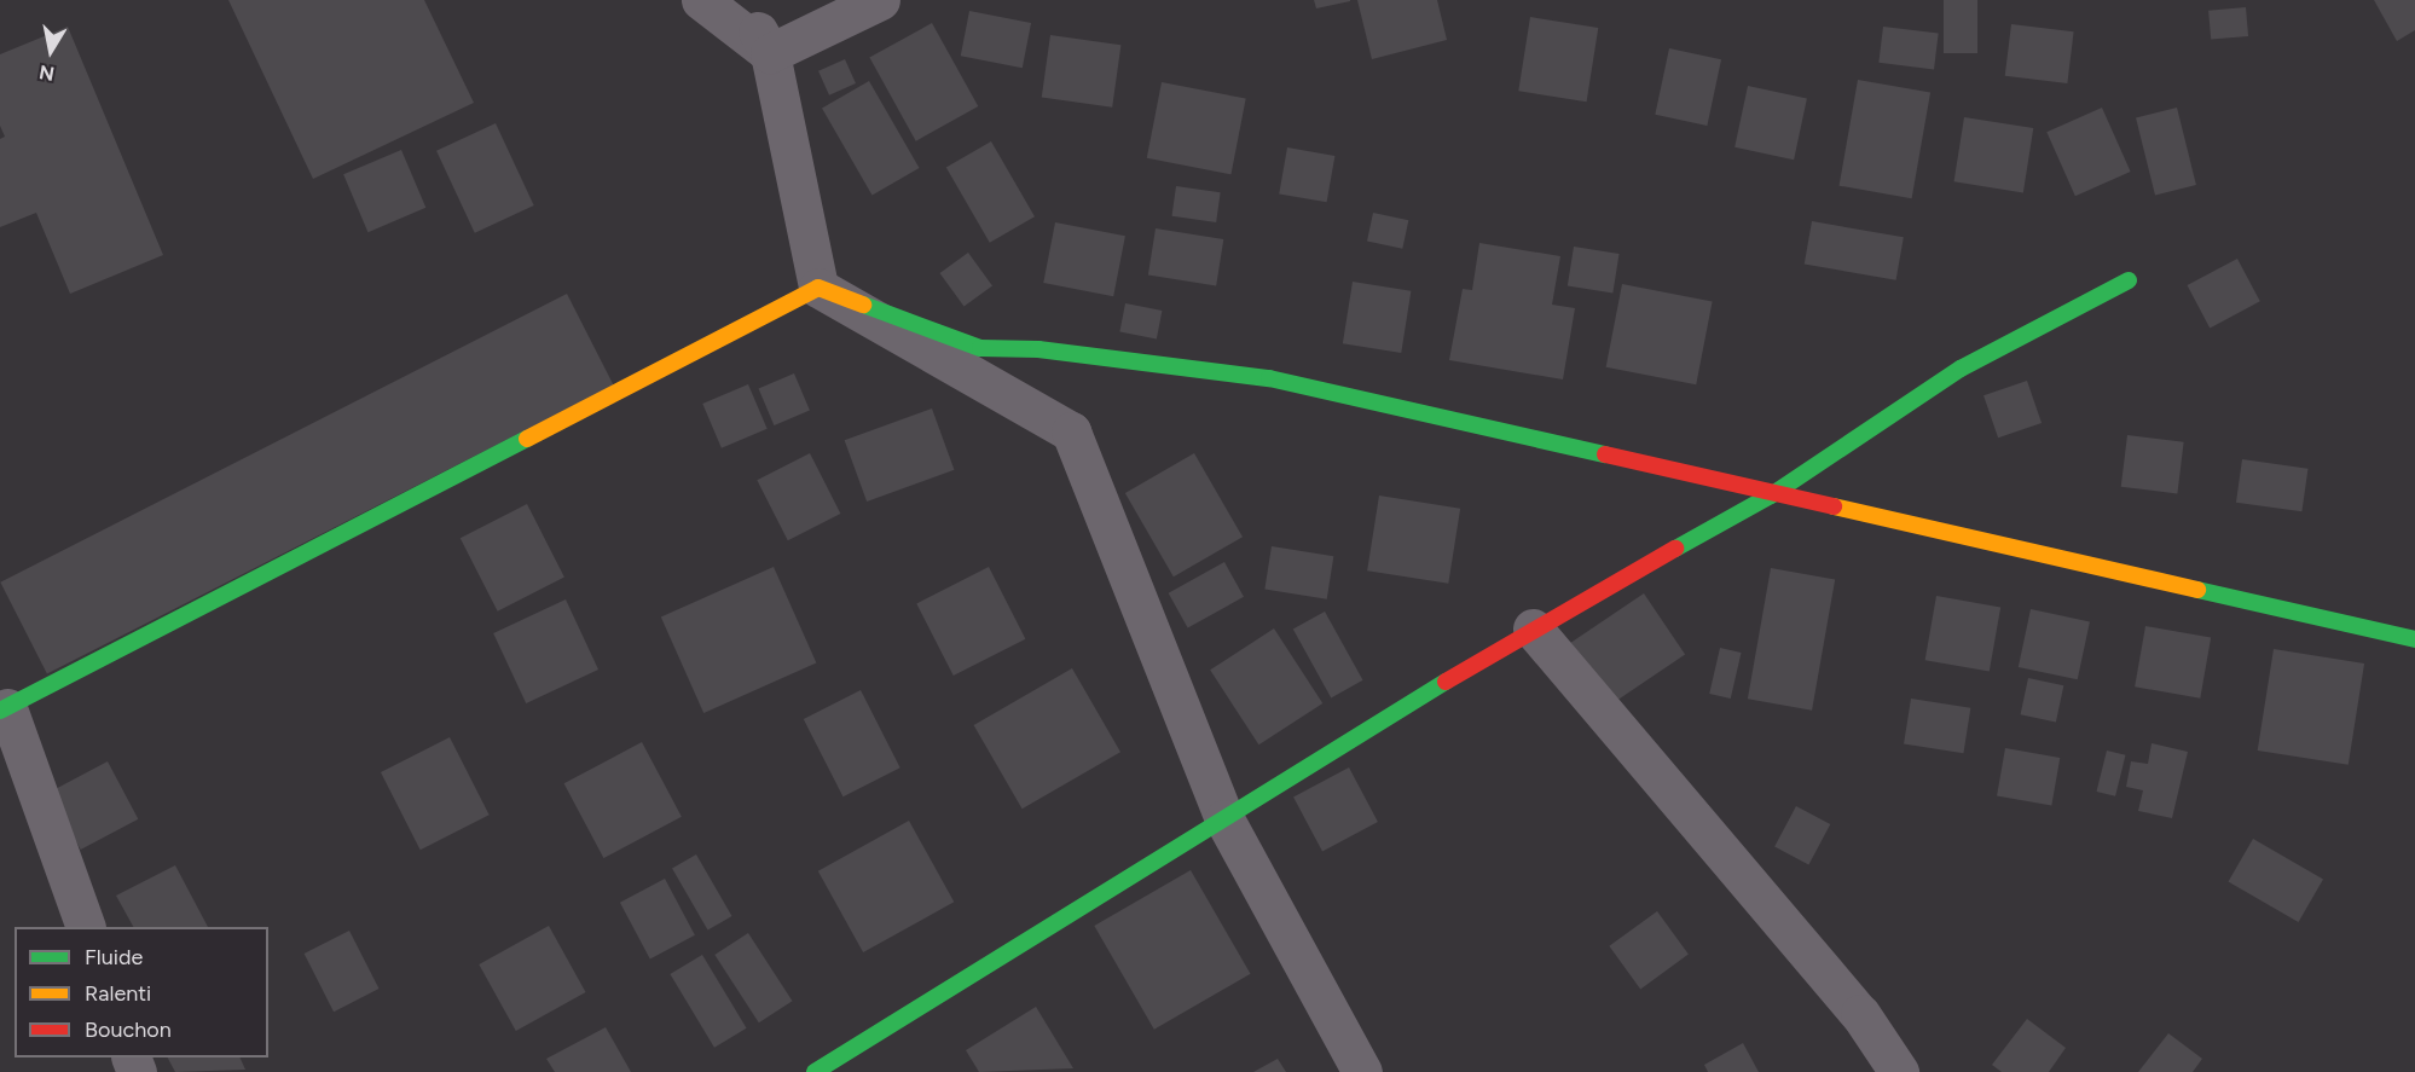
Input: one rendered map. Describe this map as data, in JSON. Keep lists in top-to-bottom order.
{
  "legend": ["Fluide", "Ralenti", "Bouchon"],
  "north": "bottom"
}
